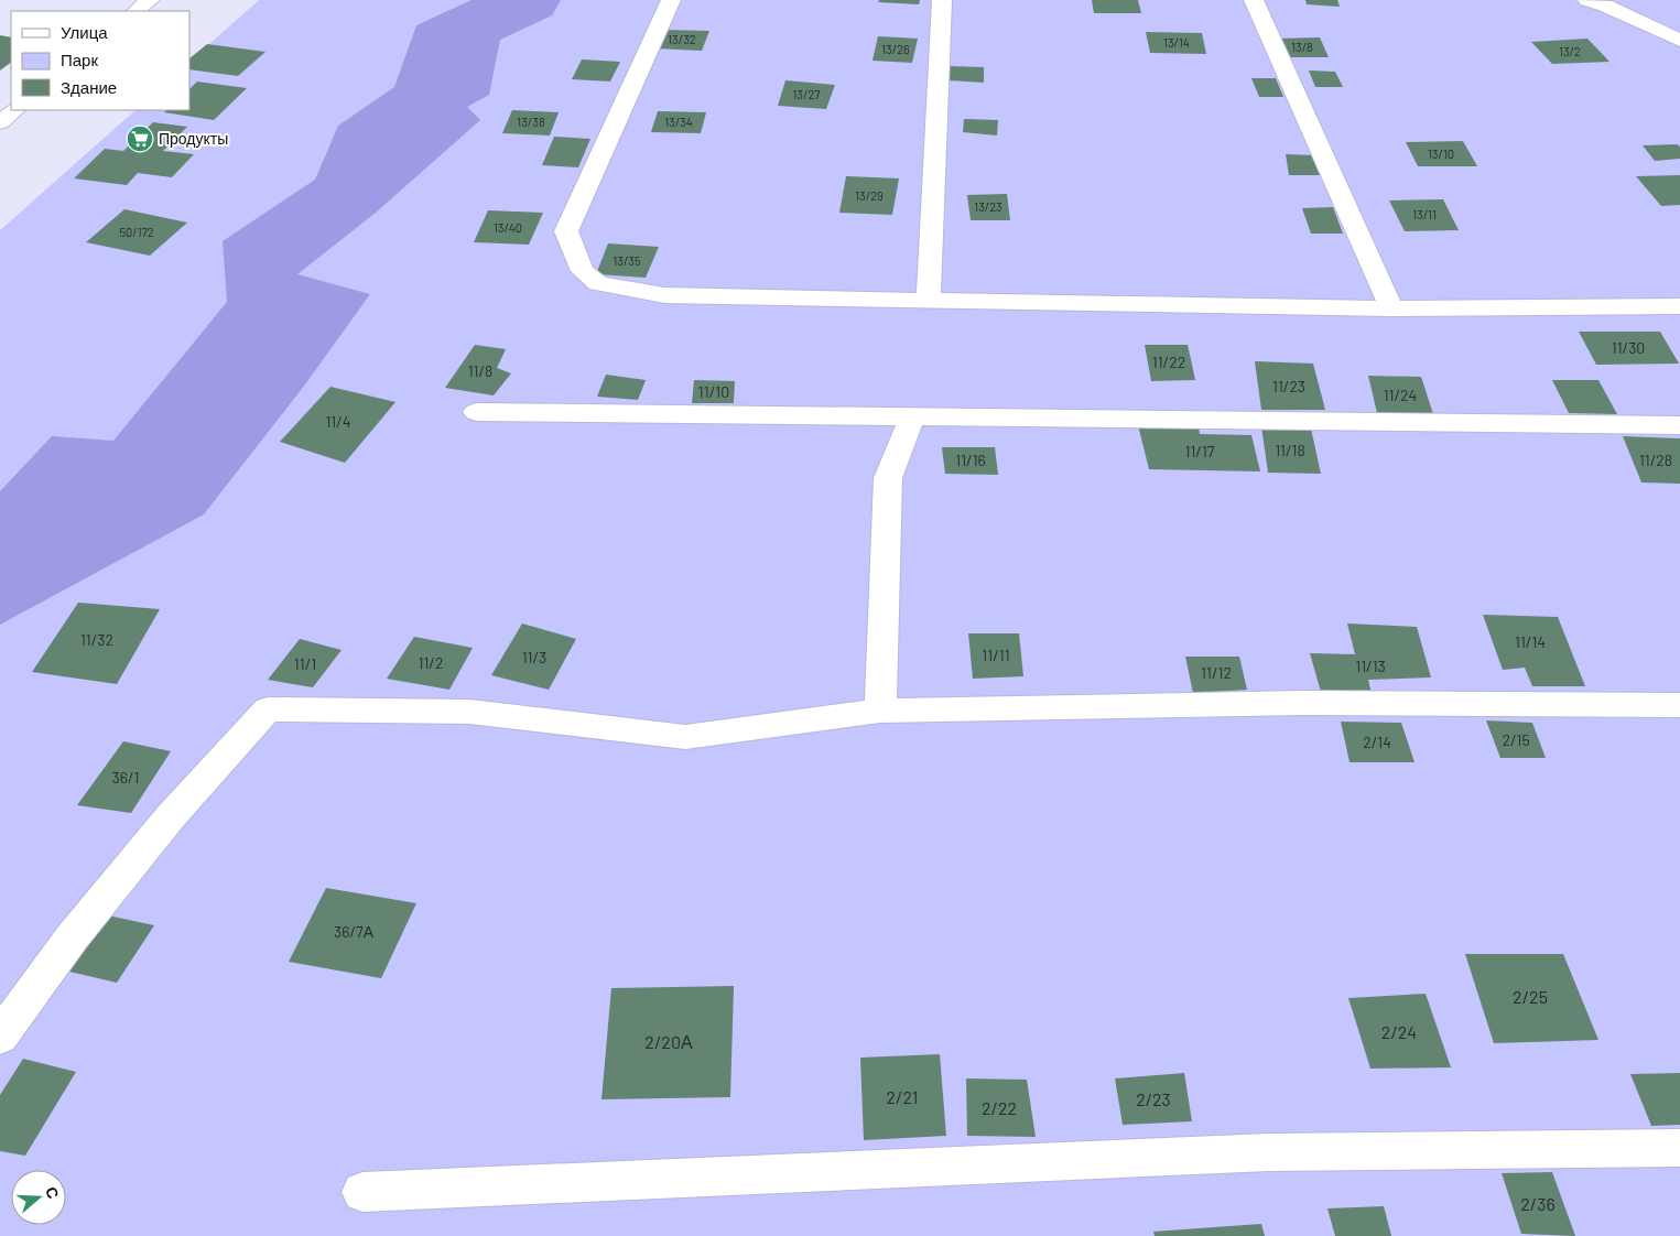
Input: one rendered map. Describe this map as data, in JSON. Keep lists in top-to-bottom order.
{
  "places": {
    "supermarket": ["Продукты"]
  },
  "house_numbers": [
    "13/32",
    "13/14",
    "13/8",
    "13/26",
    "13/2",
    "13/27",
    "13/38",
    "13/34",
    "13/10",
    "13/29",
    "13/23",
    "13/11",
    "13/40",
    "50/172",
    "13/35",
    "11/30",
    "11/22",
    "11/8",
    "11/23",
    "11/10",
    "11/24",
    "11/4",
    "11/18",
    "11/17",
    "11/16",
    "11/28",
    "11/32",
    "11/14",
    "11/11",
    "11/3",
    "11/2",
    "11/1",
    "11/13",
    "11/12",
    "2/15",
    "2/14",
    "36/1",
    "36/7А",
    "2/25",
    "2/24",
    "2/20А",
    "2/21",
    "2/23",
    "2/22",
    "2/36"
  ],
  "legend": ["Улица", "Парк", "Здание"],
  "north": "right"
}
